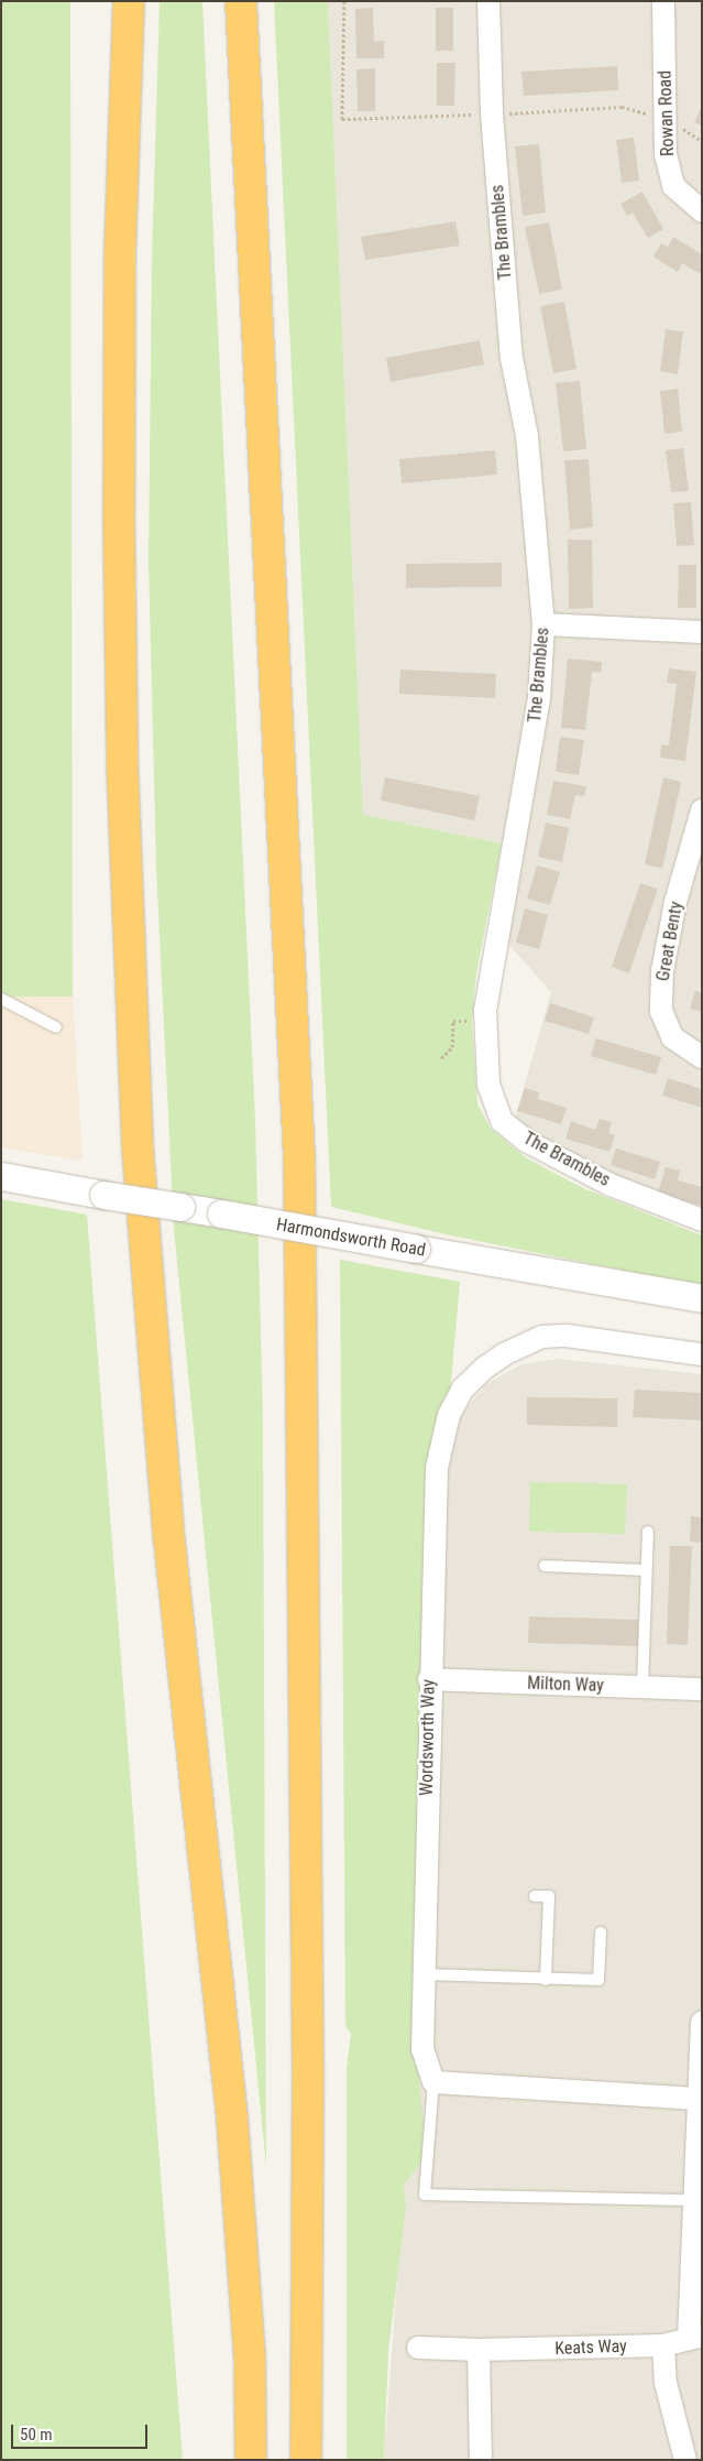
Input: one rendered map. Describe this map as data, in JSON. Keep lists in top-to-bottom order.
{
  "streets": {
    "street": [
      "Rowan Road",
      "The Brambles",
      "Great Benty",
      "Harmondsworth Road",
      "Milton Way",
      "Wordsworth Way",
      "Keats Way"
    ]
  },
  "crossings": [
    ["Milton Way", "Wordsworth Way"]
  ],
  "scale_bar": "50 m"
}
